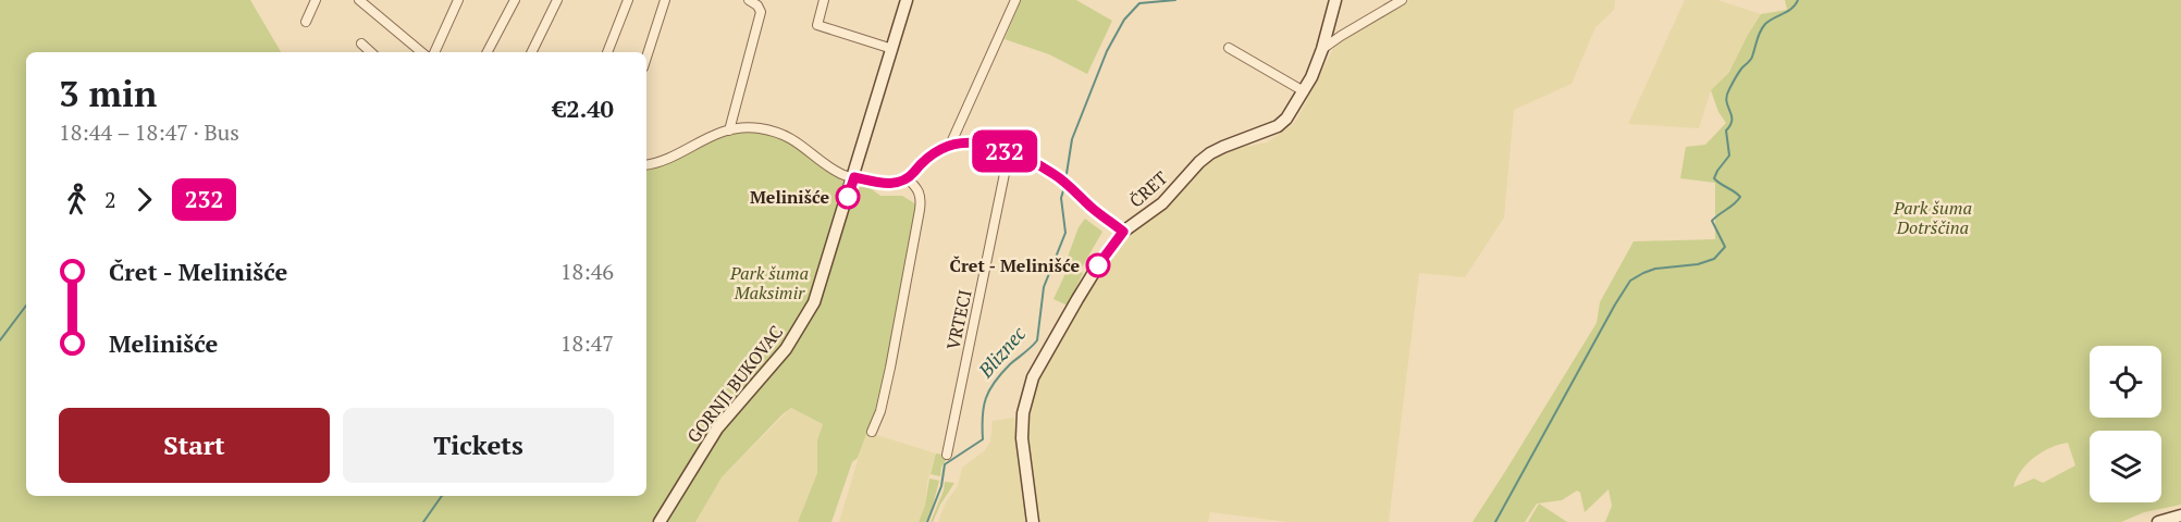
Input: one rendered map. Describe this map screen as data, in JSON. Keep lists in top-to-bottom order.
{
  "streets": {
    "street": ["ČRET", "VRTECI", "GORNJI BUKOVAC"]
  },
  "water": ["Bliznec"],
  "parks": ["Park šuma Dotrščina", "Park šuma Maksimir"],
  "places": ["Melinišće", "Čret - Melinišće"],
  "lines": ["bus line 232"],
  "page": {
    "on_map": "232",
    "heading": ["3 min", "18:44 – 18:47 · Bus", "€2.40"],
    "legs": ["2", "232"],
    "list": [
      {
        "name": "Čret - Melinišće",
        "value": "18:46"
      },
      {
        "name": "Melinišće",
        "value": "18:47"
      }
    ],
    "buttons": ["Start", "Tickets"]
  }
}
